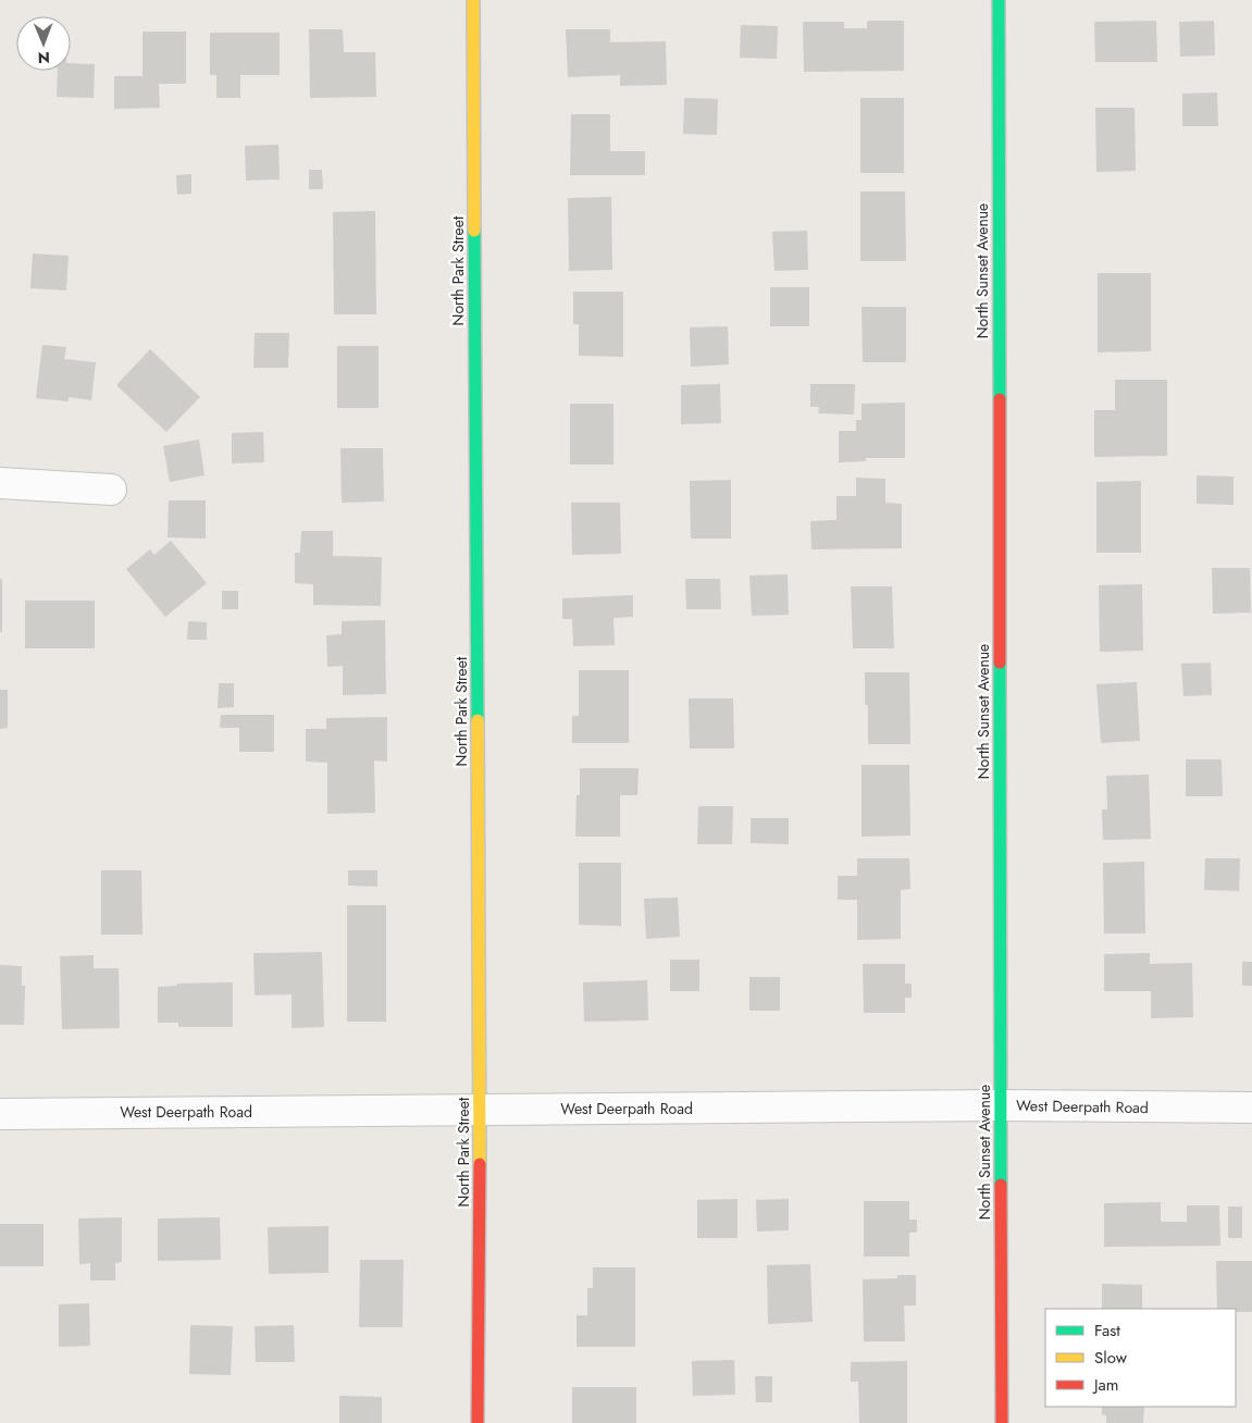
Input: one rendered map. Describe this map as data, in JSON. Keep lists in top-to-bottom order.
{
  "streets": {
    "street": ["North Park Street", "North Sunset Avenue", "West Deerpath Road"]
  },
  "crossings": [
    ["North Park Street", "West Deerpath Road"],
    ["North Sunset Avenue", "West Deerpath Road"]
  ],
  "legend": ["Fast", "Slow", "Jam"],
  "north": "bottom"
}
